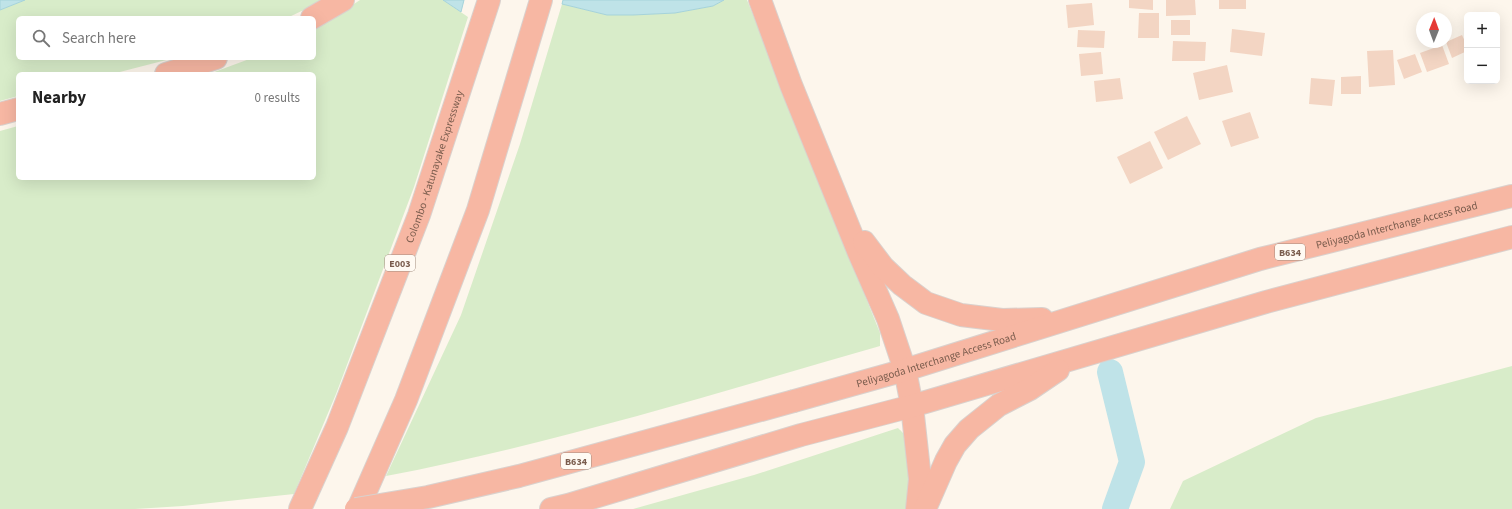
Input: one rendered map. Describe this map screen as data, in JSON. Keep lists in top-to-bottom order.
{
  "streets": {
    "highway": [
      "Colombo - Katunayake Expressway",
      "Peliyagoda Interchange Access Road",
      "B634",
      "E003"
    ]
  },
  "north": "top",
  "page": {
    "map_buttons": ["+", "−"],
    "search": "Search here",
    "heading": ["Nearby", "0 results"]
  }
}
